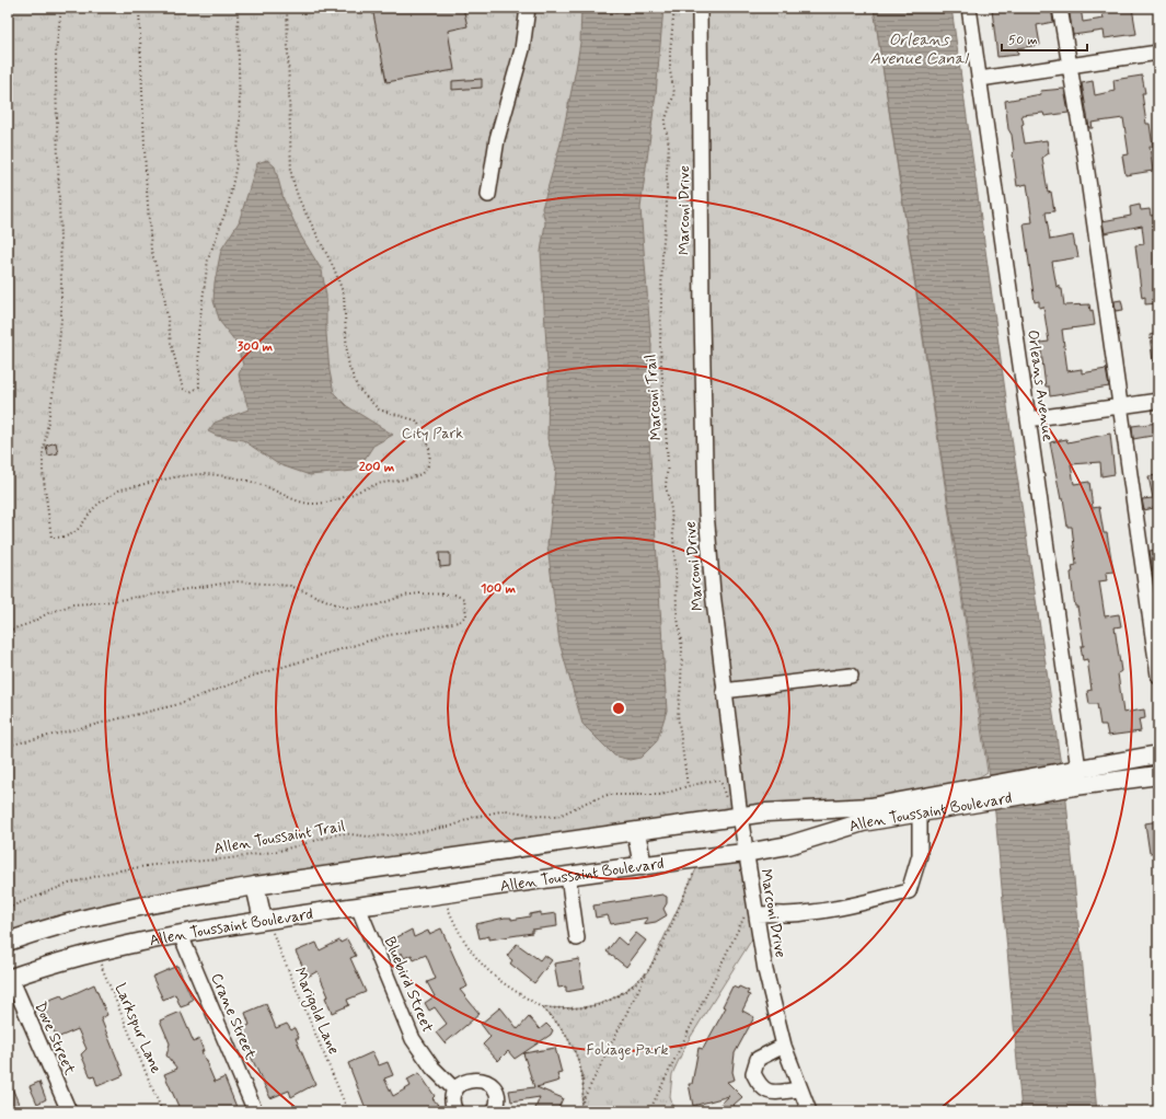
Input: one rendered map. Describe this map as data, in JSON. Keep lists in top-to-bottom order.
{
  "streets": {
    "main road": ["Allen Toussaint Boulevard"],
    "street": [
      "Marconi Drive",
      "Orleans Avenue",
      "Bluebird Street",
      "Crane Street",
      "Dove Street"
    ],
    "path": [
      "Marconi Trail",
      "Allen Toussaint Trail",
      "Marigold Lane",
      "Larkspur Lane"
    ]
  },
  "crossings": [
    ["Marconi Drive", "Allen Toussaint Boulevard"],
    ["Marconi Drive", "Allen Toussaint Trail"],
    ["Orleans Avenue", "Allen Toussaint Boulevard"],
    ["Marconi Trail", "Allen Toussaint Trail"],
    ["Allen Toussaint Boulevard", "Allen Toussaint Trail"],
    ["Allen Toussaint Boulevard", "Bluebird Street"],
    ["Allen Toussaint Boulevard", "Marigold Lane"],
    ["Allen Toussaint Boulevard", "Crane Street"],
    ["Allen Toussaint Boulevard", "Larkspur Lane"],
    ["Allen Toussaint Boulevard", "Dove Street"]
  ],
  "water": ["Orleans Avenue Canal"],
  "parks": ["City Park", "Foliage Park"],
  "scale_bar": "50 m",
  "rings": ["300 m", "200 m", "100 m"]
}
